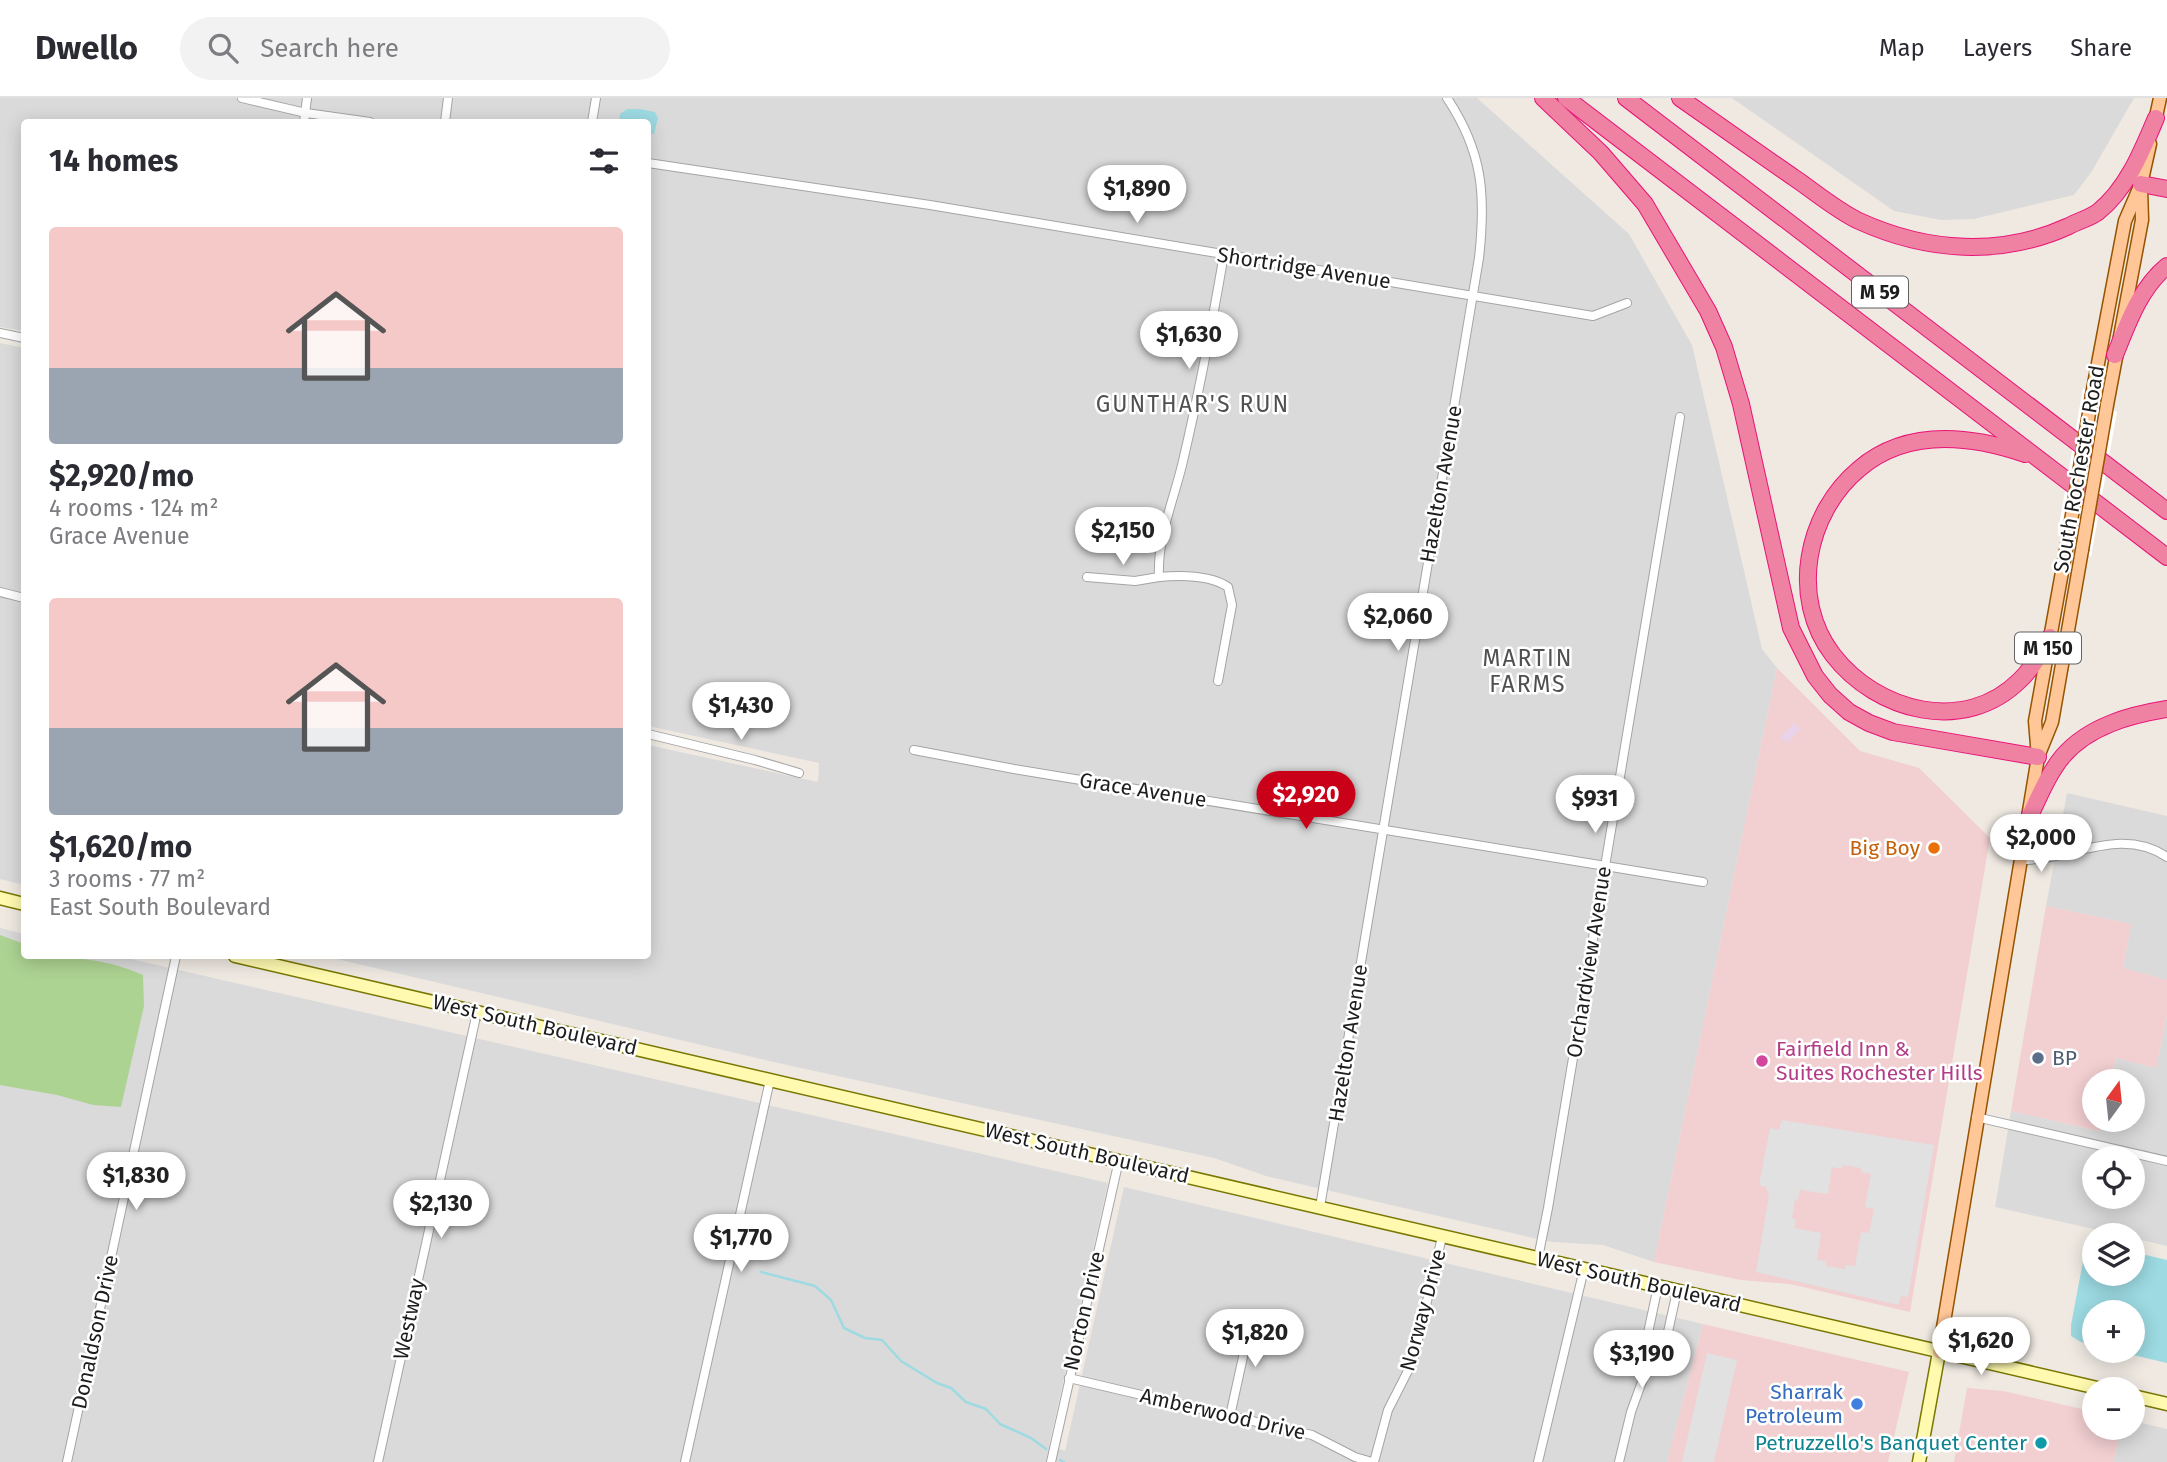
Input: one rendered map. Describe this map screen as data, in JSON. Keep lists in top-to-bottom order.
{
  "streets": {
    "highway": ["M 59"],
    "main road": ["South Rochester Road", "M 150"],
    "street": [
      "Shortridge Avenue",
      "Hazelton Avenue",
      "Grace Avenue",
      "Orchardview Avenue",
      "West South Boulevard",
      "Norway Drive",
      "Norton Drive",
      "Westway",
      "Donaldson Drive",
      "Amberwood Drive"
    ]
  },
  "crossings": [
    ["Shortridge Avenue", "Hazelton Avenue"],
    ["South Rochester Road", "West South Boulevard"],
    ["Hazelton Avenue", "Grace Avenue"],
    ["Hazelton Avenue", "West South Boulevard"],
    ["Grace Avenue", "Orchardview Avenue"],
    ["Orchardview Avenue", "West South Boulevard"],
    ["West South Boulevard", "Norway Drive"],
    ["West South Boulevard", "Norton Drive"],
    ["West South Boulevard", "Westway"],
    ["Norway Drive", "Amberwood Drive"],
    ["Norton Drive", "Amberwood Drive"]
  ],
  "districts": ["GUNTHAR'S RUN", "MARTIN FARMS"],
  "places": [
    "Big Boy",
    "BP",
    "Fairfield Inn & Suites Rochester Hills",
    "Sharrak Petroleum",
    "Petruzzello's Banquet Center"
  ],
  "north": "top",
  "page": {
    "header": "Dwello",
    "search": "Search here",
    "nav": ["Map", "Layers", "Share"],
    "heading": "14 homes",
    "price": [
      "$1,890",
      "$1,630",
      "$2,150",
      "$2,060",
      "$1,430",
      "$2,920",
      "$931",
      "$2,000",
      "$1,830",
      "$2,130",
      "$1,770",
      "$1,820",
      "$1,620",
      "$3,190"
    ],
    "list": [
      {
        "name": "$2,920/mo",
        "note": "4 rooms · 124 m² · Grace Avenue"
      },
      {
        "name": "$1,620/mo",
        "note": "3 rooms · 77 m² · East South Boulevard"
      }
    ],
    "map_buttons": ["+", "−"]
  }
}
